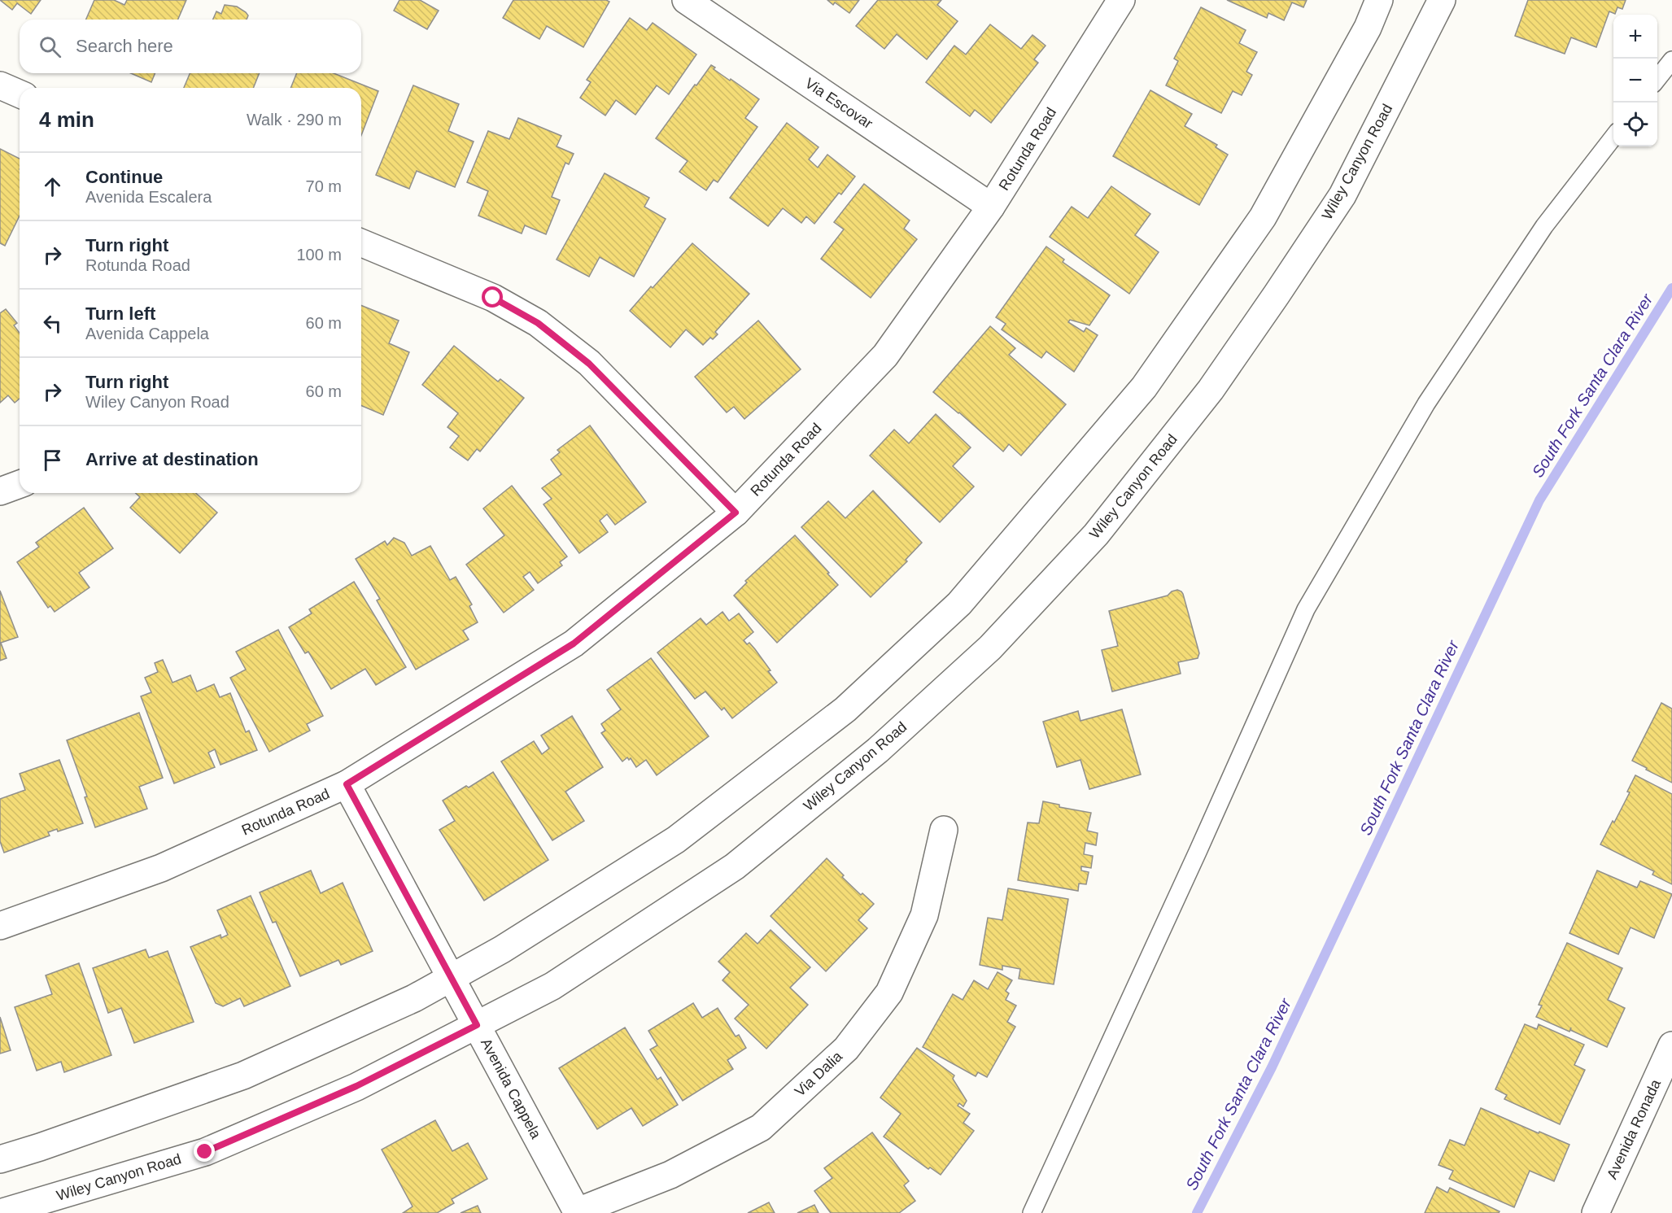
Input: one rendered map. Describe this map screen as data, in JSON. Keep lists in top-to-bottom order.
{
  "streets": {
    "main road": [
      "Via Escovar",
      "Rotunda Road",
      "Wiley Canyon Road",
      "Via Dalia",
      "Avenida Cappela",
      "Avenida Ronada"
    ]
  },
  "crossings": [
    ["Via Escovar", "Rotunda Road"],
    ["Rotunda Road", "Avenida Cappela"],
    ["Wiley Canyon Road", "Avenida Cappela"],
    ["Via Dalia", "Avenida Cappela"]
  ],
  "water": ["South Fork Santa Clara River"],
  "page": {
    "map_buttons": ["+", "−"],
    "search": "Search here",
    "heading": ["4 min", "Walk · 290 m"],
    "list": [
      ["Continue", "Avenida Escalera", "70 m"],
      ["Turn right", "Rotunda Road", "100 m"],
      ["Turn left", "Avenida Cappela", "60 m"],
      ["Turn right", "Wiley Canyon Road", "60 m"],
      "Arrive at destination"
    ]
  }
}
